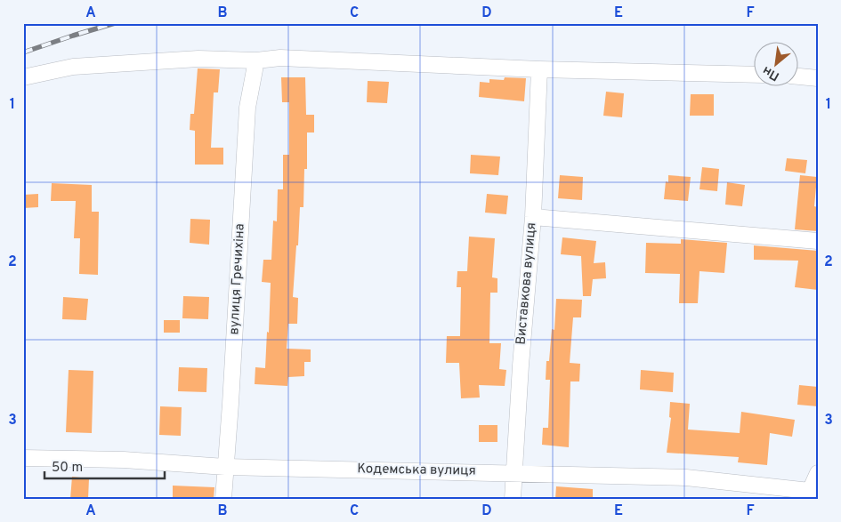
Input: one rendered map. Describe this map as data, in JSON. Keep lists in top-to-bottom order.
{
  "streets": {
    "street": ["вулиця Гречихіна", "Виставкова вулиця", "Кодемська вулиця"]
  },
  "crossings": [
    ["вулиця Гречихіна", "Кодемська вулиця"],
    ["Виставкова вулиця", "Кодемська вулиця"]
  ],
  "scale_bar": "50 m",
  "north": "bottom left",
  "grid": {
    "columns": [
      "A",
      "B",
      "C",
      "D",
      "E",
      "F"
    ],
    "rows": ["1", "2", "3"]
  }
}
